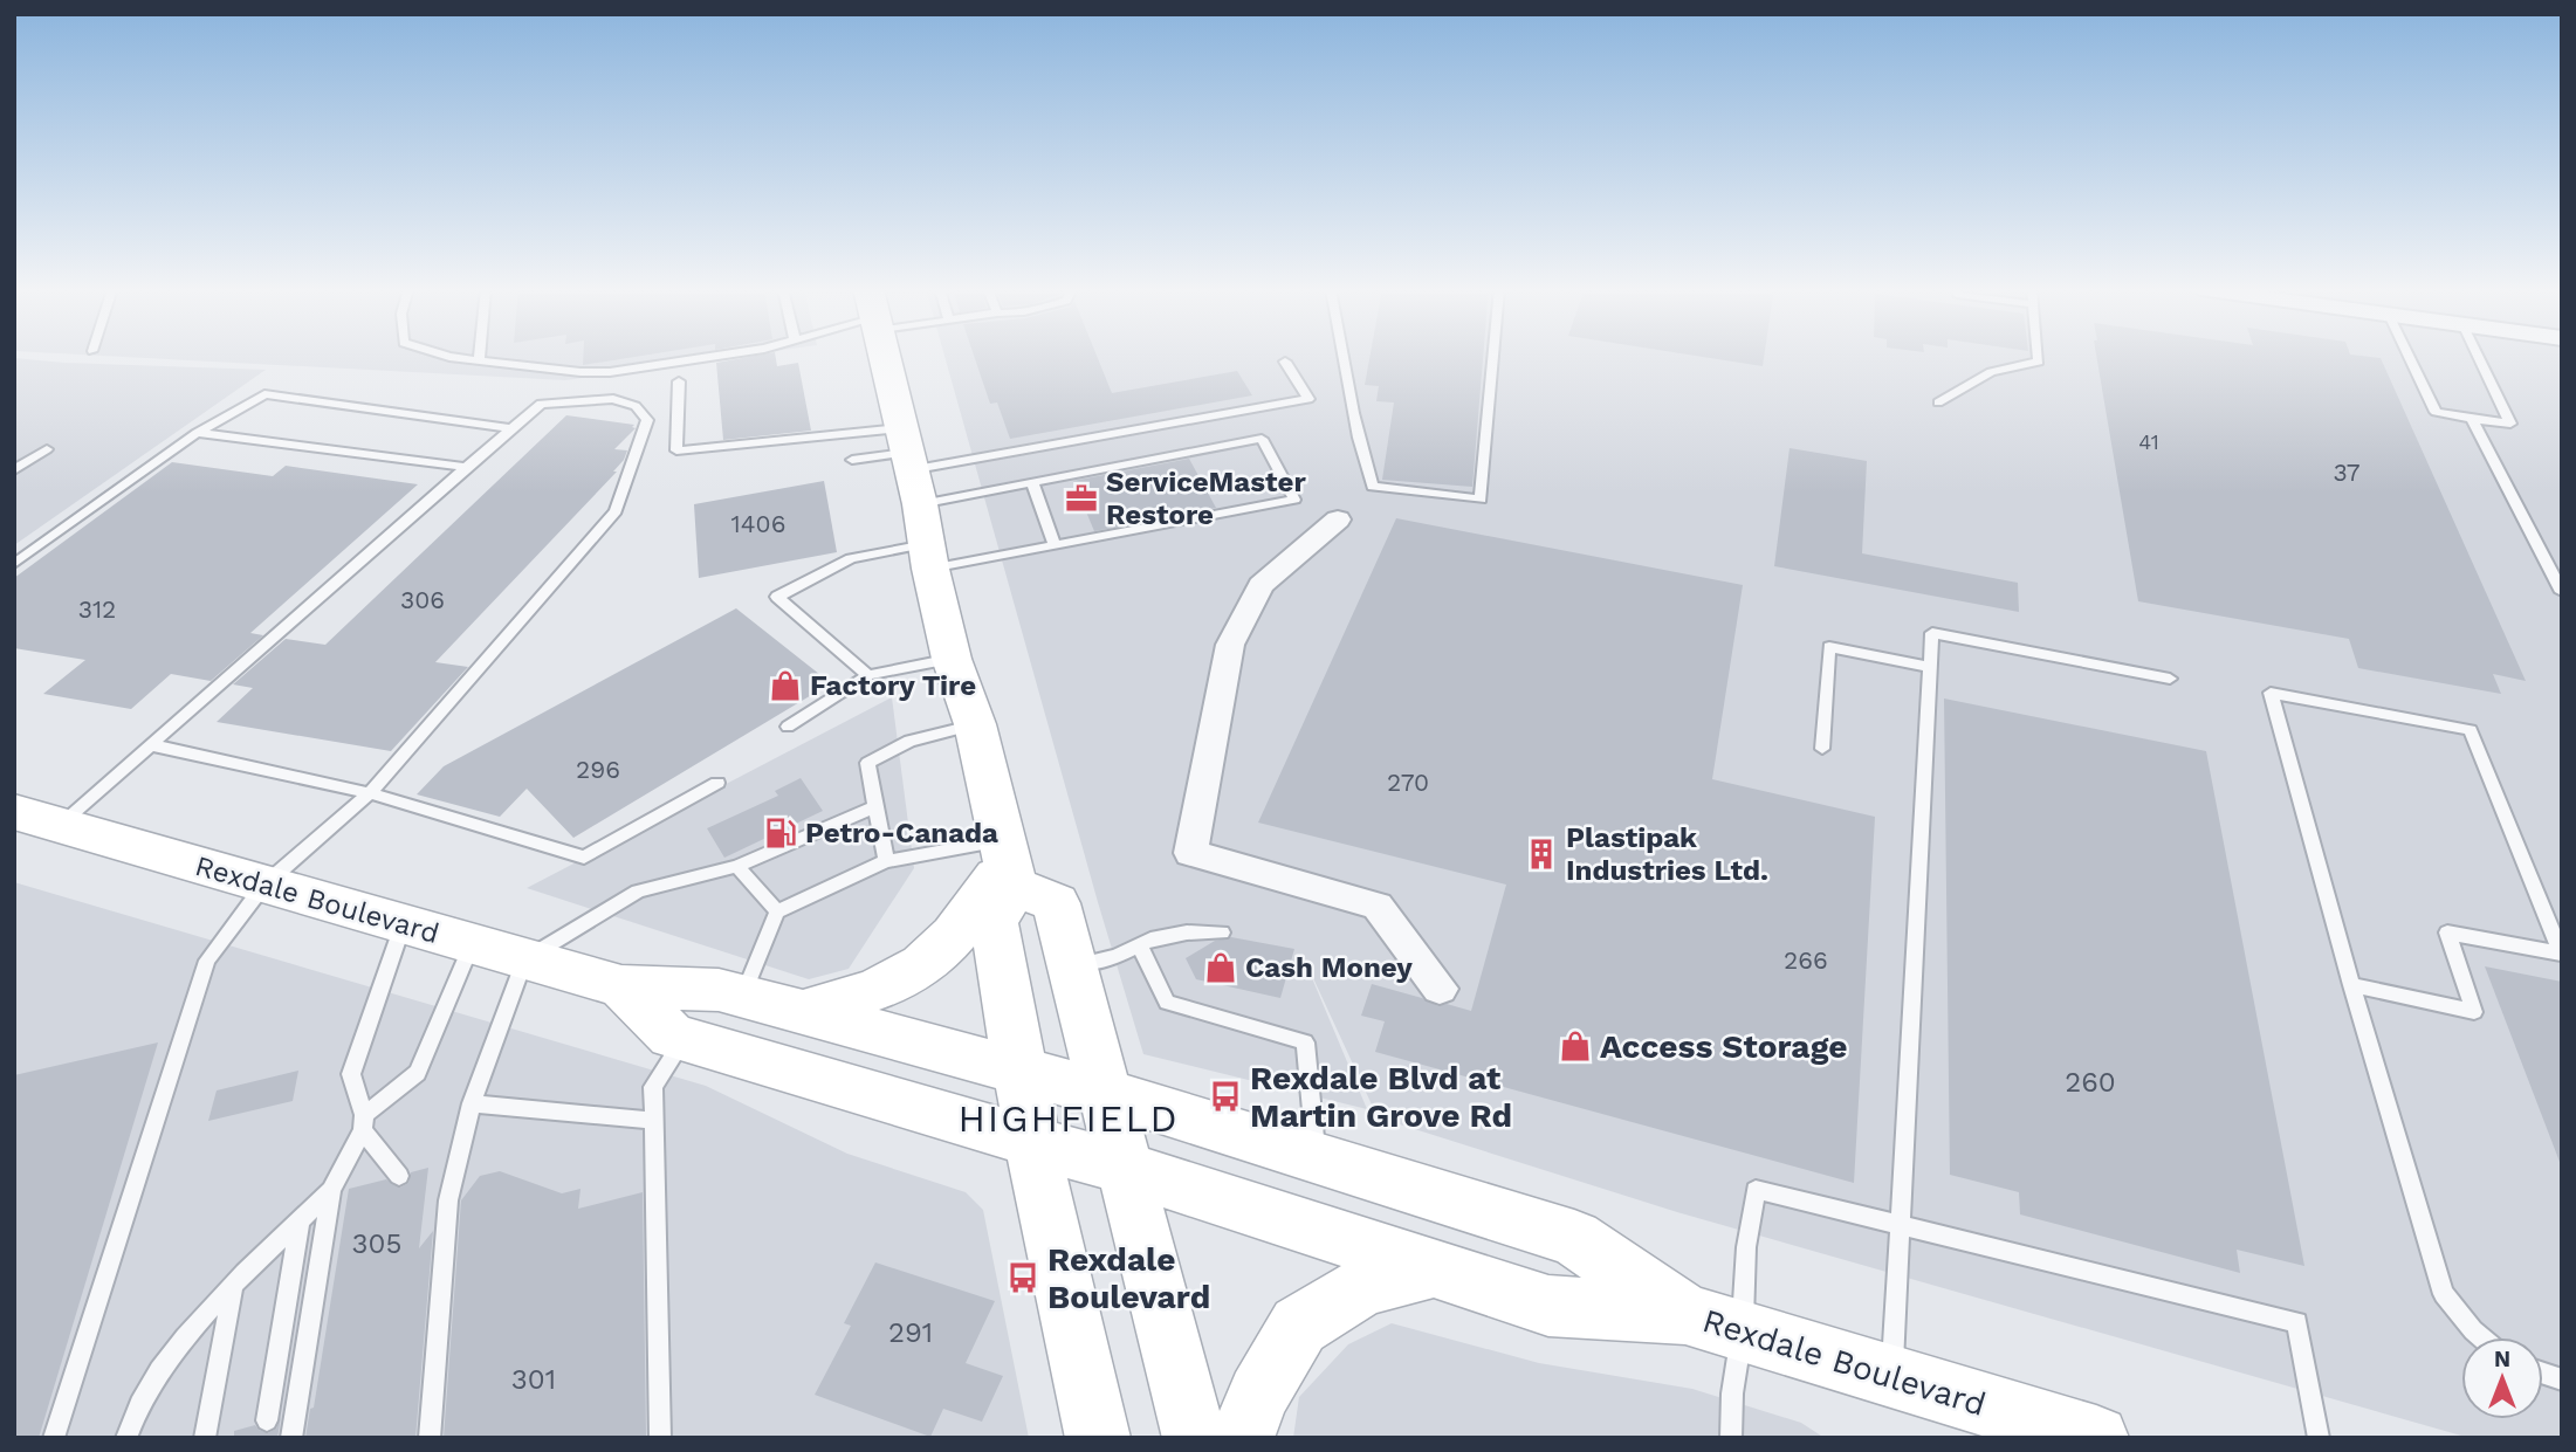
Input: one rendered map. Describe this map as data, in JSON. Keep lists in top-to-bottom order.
{
  "streets": {
    "main road": ["Rexdale Boulevard"]
  },
  "districts": ["HIGHFIELD"],
  "places": {
    "office": ["ServiceMaster Restore"],
    "shop": ["Factory Tire", "Cash Money", "Access Storage"],
    "fuel station": ["Petro-Canada"],
    "building": ["Plastipak Industries Ltd."],
    "bus stop": ["Rexdale Blvd at Martin Grove Rd", "Rexdale Boulevard"]
  },
  "house_numbers": [
    "41",
    "37",
    "1406",
    "306",
    "312",
    "296",
    "270",
    "266",
    "260",
    "305",
    "291",
    "301"
  ],
  "north": "top"
}
